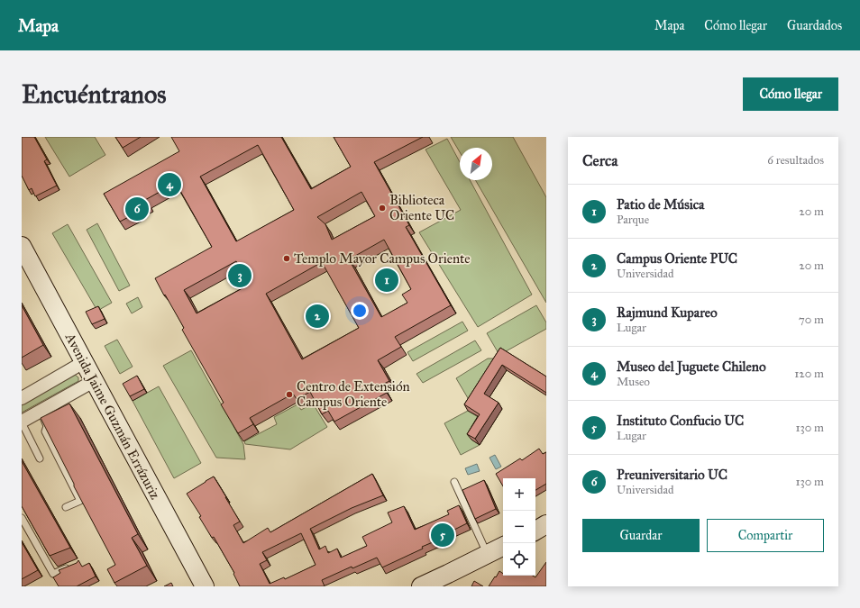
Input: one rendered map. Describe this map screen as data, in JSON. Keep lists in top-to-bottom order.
{
  "streets": {
    "main road": ["Avenida Jaime Guzmán Errázuriz"]
  },
  "places": ["Biblioteca Oriente UC", "Templo Mayor Campus Oriente", "Centro de Extensión Campus Oriente"],
  "north": "top right",
  "page": {
    "header": "Mapa",
    "nav": ["Mapa", "Cómo llegar", "Guardados"],
    "buttons": [
      "Cómo llegar",
      ["Guardar", "Compartir"]
    ],
    "title": "Encuéntranos",
    "heading": ["Cerca", "6 resultados"],
    "pins": [
      "4",
      "6",
      "3",
      "1",
      "2",
      "5"
    ],
    "list": [
      {
        "mark": "1",
        "name": "Patio de Música",
        "note": "Parque",
        "value": "20 m"
      },
      {
        "mark": "2",
        "name": "Campus Oriente PUC",
        "note": "Universidad",
        "value": "20 m"
      },
      {
        "mark": "3",
        "name": "Rajmund Kupareo",
        "note": "Lugar",
        "value": "70 m"
      },
      {
        "mark": "4",
        "name": "Museo del Juguete Chileno",
        "note": "Museo",
        "value": "120 m"
      },
      {
        "mark": "5",
        "name": "Instituto Confucio UC",
        "note": "Lugar",
        "value": "130 m"
      },
      {
        "mark": "6",
        "name": "Preuniversitario UC",
        "note": "Universidad",
        "value": "130 m"
      }
    ],
    "map_buttons": ["+", "−"]
  }
}
